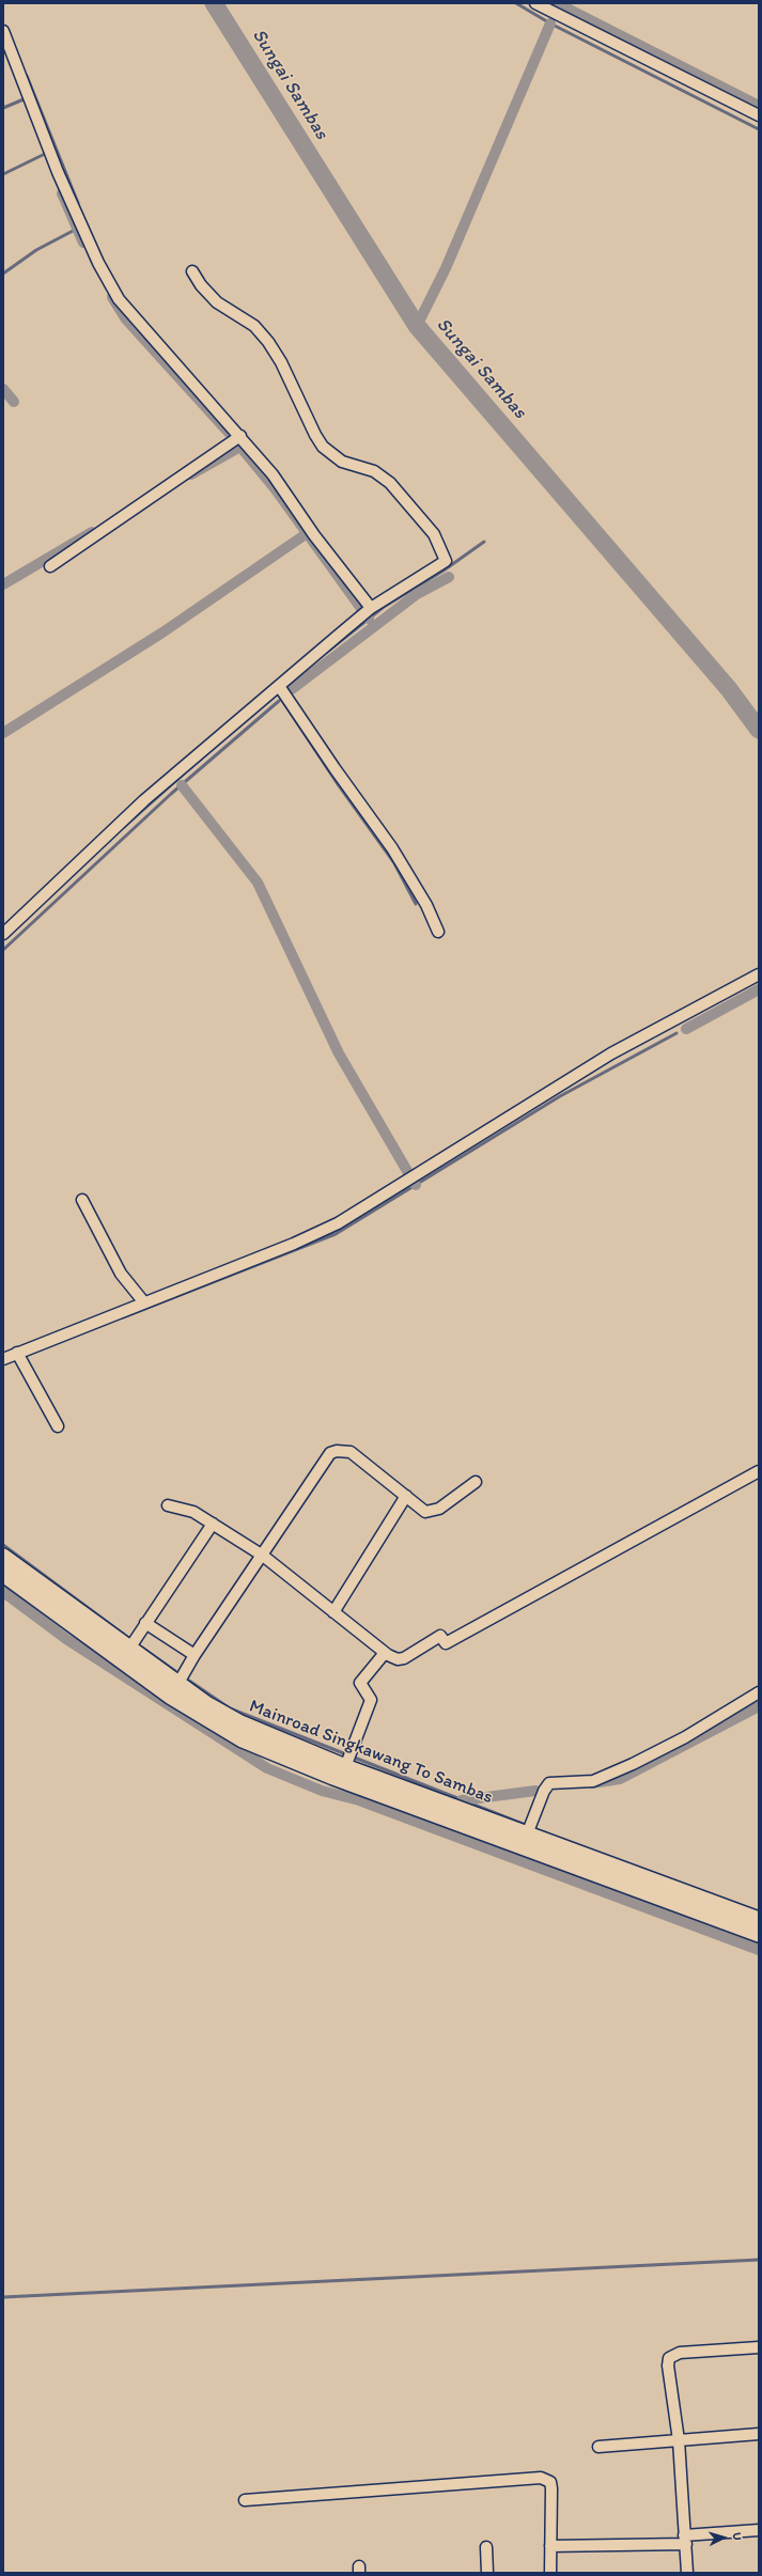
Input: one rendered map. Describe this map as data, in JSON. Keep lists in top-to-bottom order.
{
  "streets": {
    "highway": ["Mainroad Singkawang To Sambas"]
  },
  "water": ["Sungai Sambas"],
  "north": "right"
}
